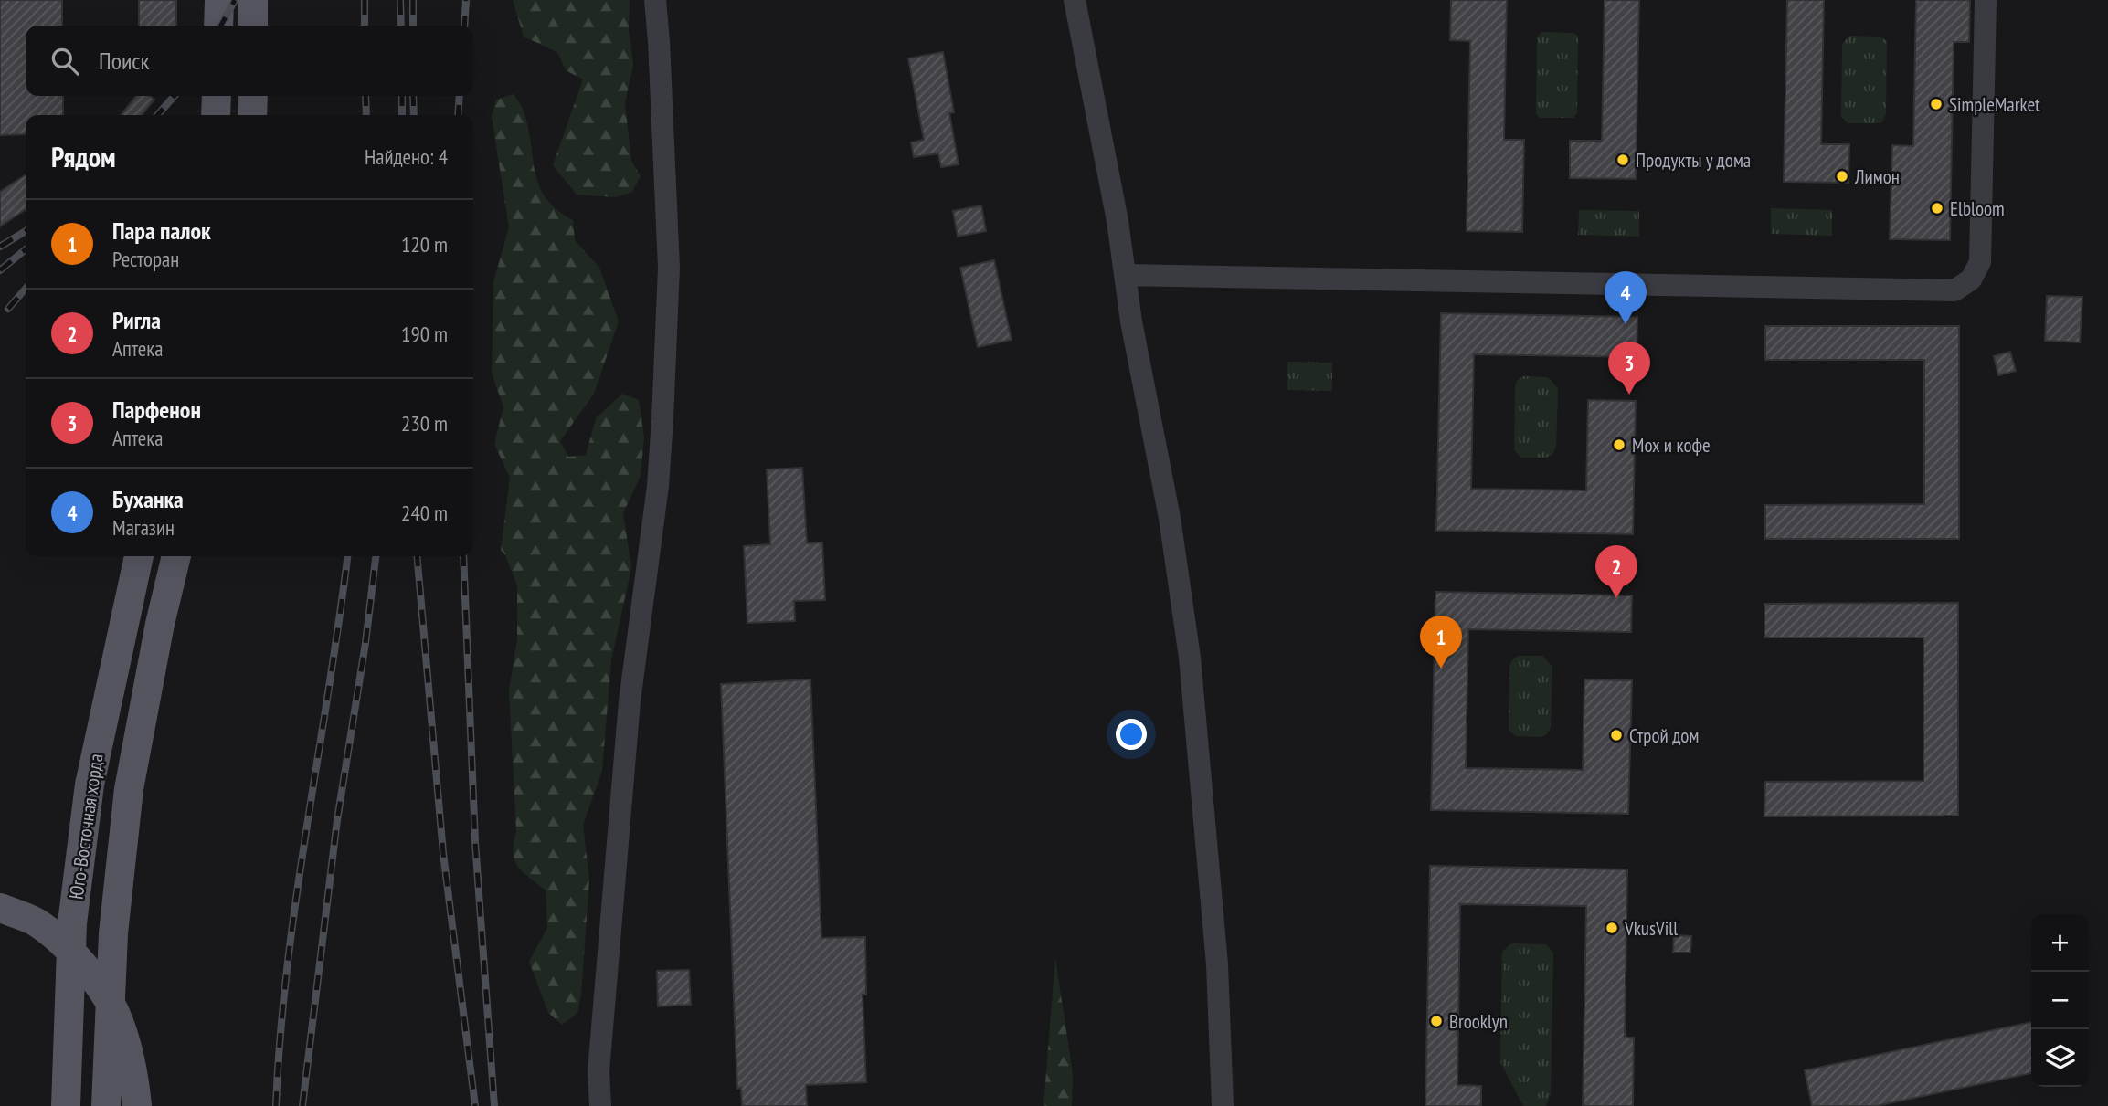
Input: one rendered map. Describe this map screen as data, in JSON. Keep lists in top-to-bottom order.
{
  "streets": {
    "main road": ["Юго-Восточная хорда"]
  },
  "places": [
    "SimpleMarket",
    "Продукты у дома",
    "Лимон",
    "Elbloom",
    "Мох и кофе",
    "Строй дом",
    "VkusVill",
    "Brooklyn"
  ],
  "page": {
    "search": "Поиск",
    "heading": ["Рядом", "Найдено: 4"],
    "list": [
      {
        "mark": "1",
        "name": "Пара палок",
        "note": "Ресторан",
        "value": "120 m"
      },
      {
        "mark": "2",
        "name": "Ригла",
        "note": "Аптека",
        "value": "190 m"
      },
      {
        "mark": "3",
        "name": "Парфенон",
        "note": "Аптека",
        "value": "230 m"
      },
      {
        "mark": "4",
        "name": "Буханка",
        "note": "Магазин",
        "value": "240 m"
      }
    ],
    "pins": [
      "4",
      "3",
      "2",
      "1"
    ],
    "map_buttons": ["+", "−"]
  }
}
